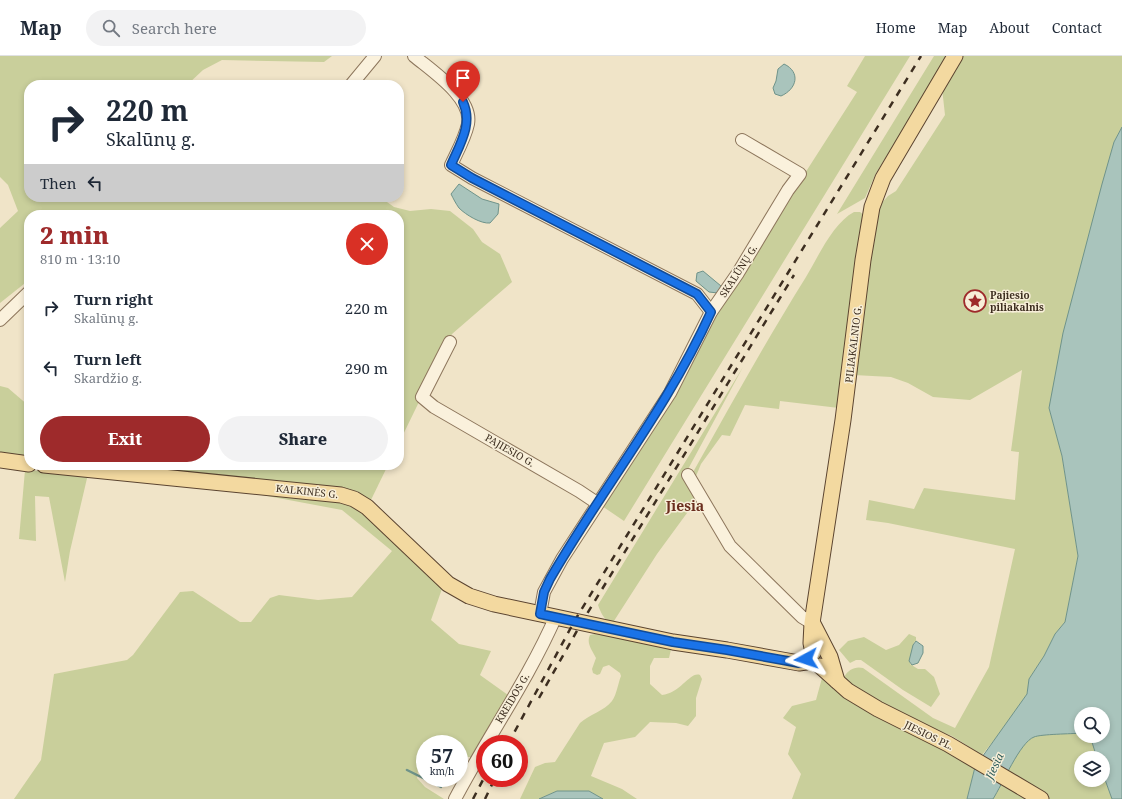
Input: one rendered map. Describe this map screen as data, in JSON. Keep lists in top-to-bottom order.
{
  "streets": {
    "main road": ["PILIAKALNIO G.", "KALKINĖS G.", "JIESIOS PL."],
    "street": ["SKALŪNŲ G.", "PAJIESIO G.", "KREIDOS G."]
  },
  "crossings": [
    ["SKALŪNŲ G.", "PAJIESIO G."],
    ["SKALŪNŲ G.", "KALKINĖS G."],
    ["PILIAKALNIO G.", "JIESIOS PL."],
    ["KALKINĖS G.", "KREIDOS G."]
  ],
  "districts": ["Jiesia"],
  "water": ["Jiesia"],
  "places": {
    "place": ["Pajiesio piliakalnis"]
  },
  "page": {
    "header": "Map",
    "search": "Search here",
    "nav": [
      "Home",
      "Map",
      "About",
      "Contact"
    ],
    "turn": ["220 m", "Skalūnų g."],
    "then": "Then",
    "heading": ["2 min", "810 m · 13:10"],
    "list": [
      {
        "name": "Turn right",
        "note": "Skalūnų g.",
        "value": "220 m"
      },
      {
        "name": "Turn left",
        "note": "Skardžio g.",
        "value": "290 m"
      }
    ],
    "buttons": ["Exit", "Share"],
    "speed": "57 km/h",
    "limit": "60"
  }
}
